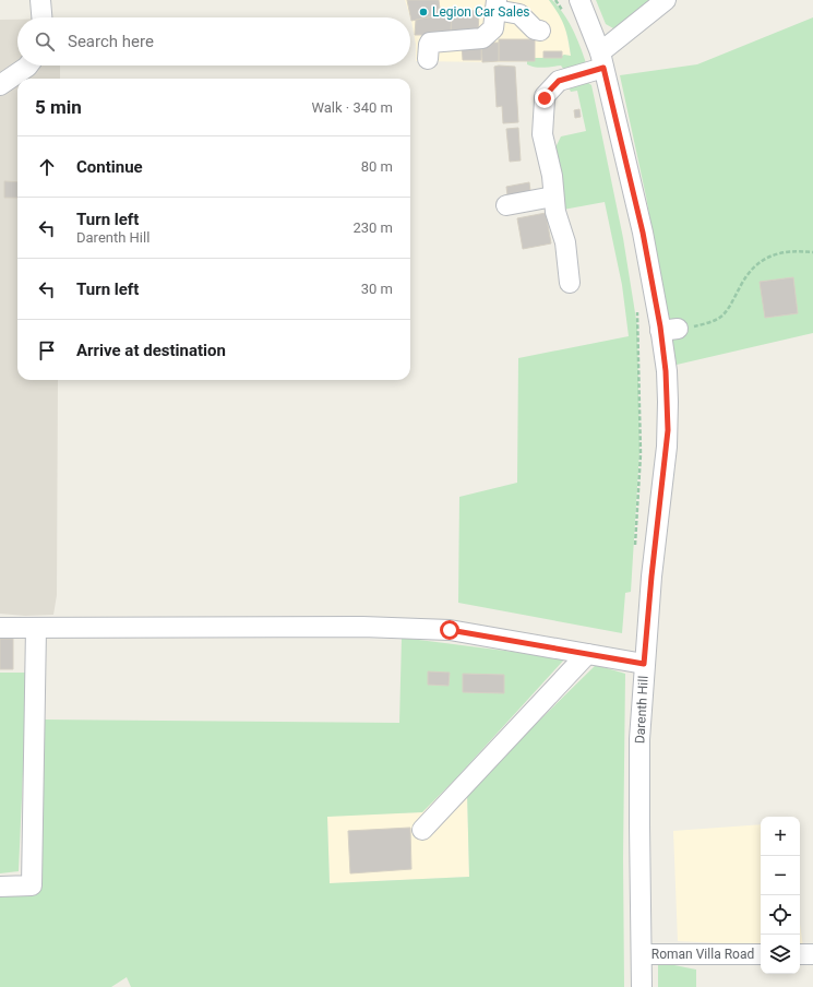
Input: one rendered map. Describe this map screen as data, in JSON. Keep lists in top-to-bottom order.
{
  "streets": {
    "street": ["Darenth Hill", "Roman Villa Road"]
  },
  "crossings": [
    ["Darenth Hill", "Roman Villa Road"]
  ],
  "places": ["Legion Car Sales"],
  "page": {
    "search": "Search here",
    "heading": ["5 min", "Walk · 340 m"],
    "list": [
      ["Continue", "80 m"],
      ["Turn left", "Darenth Hill", "230 m"],
      ["Turn left", "30 m"],
      "Arrive at destination"
    ],
    "map_buttons": ["+", "−"]
  }
}
